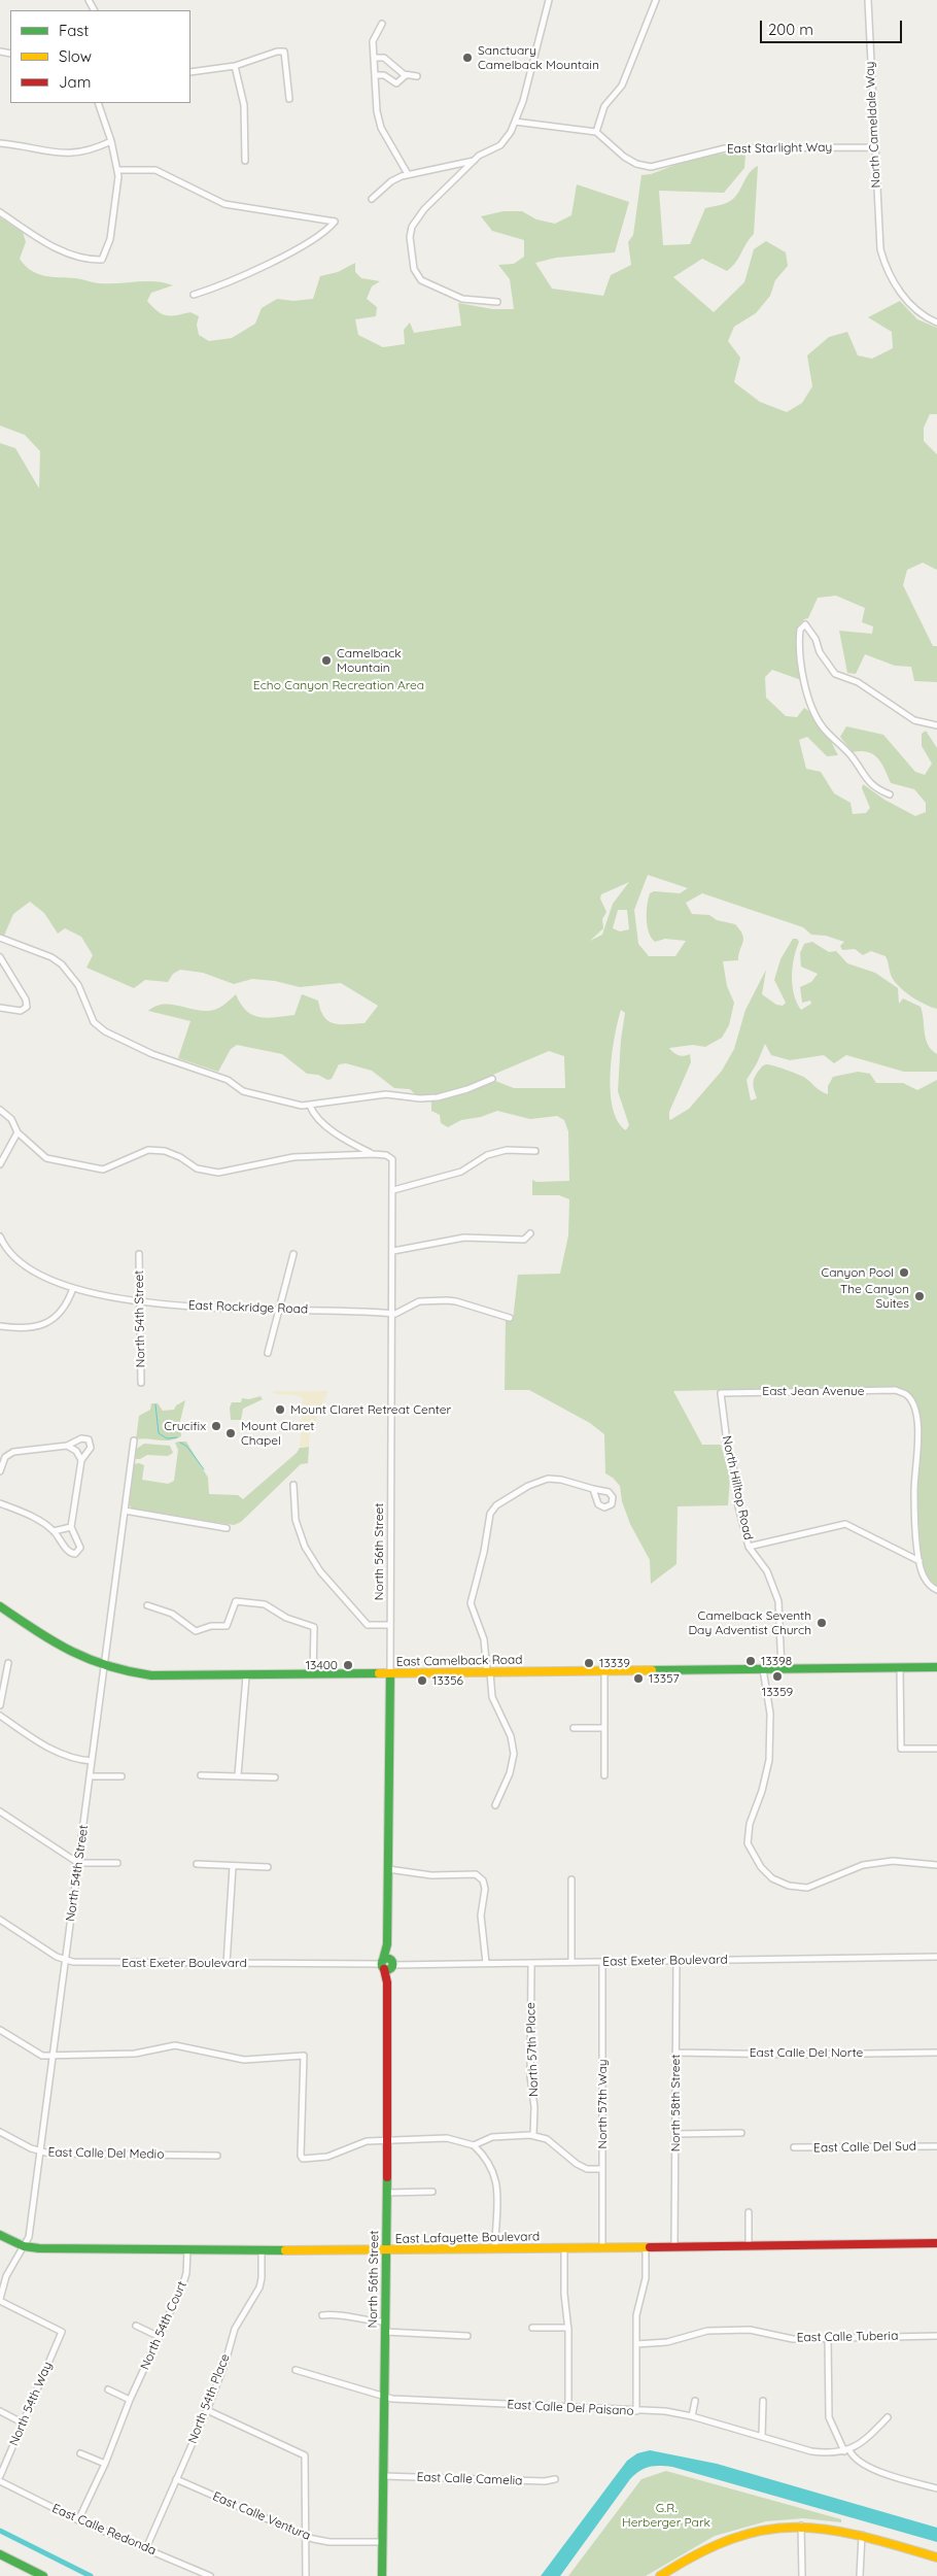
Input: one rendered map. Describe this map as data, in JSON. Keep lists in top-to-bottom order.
{
  "streets": {
    "main road": ["North 56th Street", "East Camelback Road", "East Lafayette Boulevard"],
    "street": [
      "North Cameldale Way",
      "East Starlight Way",
      "East Rockridge Road",
      "North 54th Street",
      "East Jean Avenue",
      "North Hilltop Road",
      "East Exeter Boulevard",
      "North 57th Place",
      "East Calle Del Norte",
      "North 58th Street",
      "North 57th Way",
      "East Calle Del Sud",
      "East Calle Del Medio",
      "North 54th Court",
      "East Calle Tuberia",
      "North 54th Place",
      "North 54th Way",
      "East Calle Del Paisano",
      "East Calle Camelia",
      "East Calle Ventura",
      "East Calle Redonda"
    ]
  },
  "crossings": [
    ["North Cameldale Way", "East Starlight Way"],
    ["East Rockridge Road", "North 54th Street"],
    ["East Rockridge Road", "North 56th Street"],
    ["North 54th Street", "East Camelback Road"],
    ["North 54th Street", "East Exeter Boulevard"],
    ["North 54th Street", "East Calle Del Medio"],
    ["North 54th Street", "East Lafayette Boulevard"],
    ["North 54th Street", "North 54th Way"],
    ["East Jean Avenue", "North Hilltop Road"],
    ["North Hilltop Road", "East Camelback Road"],
    ["North 56th Street", "East Camelback Road"],
    ["North 56th Street", "East Exeter Boulevard"],
    ["North 56th Street", "East Lafayette Boulevard"],
    ["North 56th Street", "East Calle Del Paisano"],
    ["North 56th Street", "East Calle Camelia"],
    ["North 56th Street", "East Calle Ventura"],
    ["East Exeter Boulevard", "North 57th Place"],
    ["East Exeter Boulevard", "North 58th Street"],
    ["East Exeter Boulevard", "North 57th Way"],
    ["East Calle Del Norte", "North 58th Street"],
    ["North 58th Street", "East Lafayette Boulevard"],
    ["North 57th Way", "East Lafayette Boulevard"],
    ["East Lafayette Boulevard", "North 54th Court"],
    ["East Lafayette Boulevard", "North 54th Place"],
    ["North 54th Court", "East Calle Redonda"],
    ["North 54th Place", "East Calle Ventura"],
    ["North 54th Place", "East Calle Redonda"]
  ],
  "parks": ["Echo Canyon Recreation Area", "G.R. Herberger Park"],
  "places": [
    "Sanctuary Camelback Mountain",
    "Camelback Mountain",
    "Canyon Pool",
    "The Canyon Suites",
    "Mount Claret Retreat Center",
    "Crucifix",
    "Mount Claret Chapel",
    "Camelback Seventh Day Adventist Church",
    "13398",
    "13339",
    "13400",
    "13359",
    "13357",
    "13356"
  ],
  "legend": ["Fast", "Slow", "Jam"],
  "scale_bar": "200 m"
}
